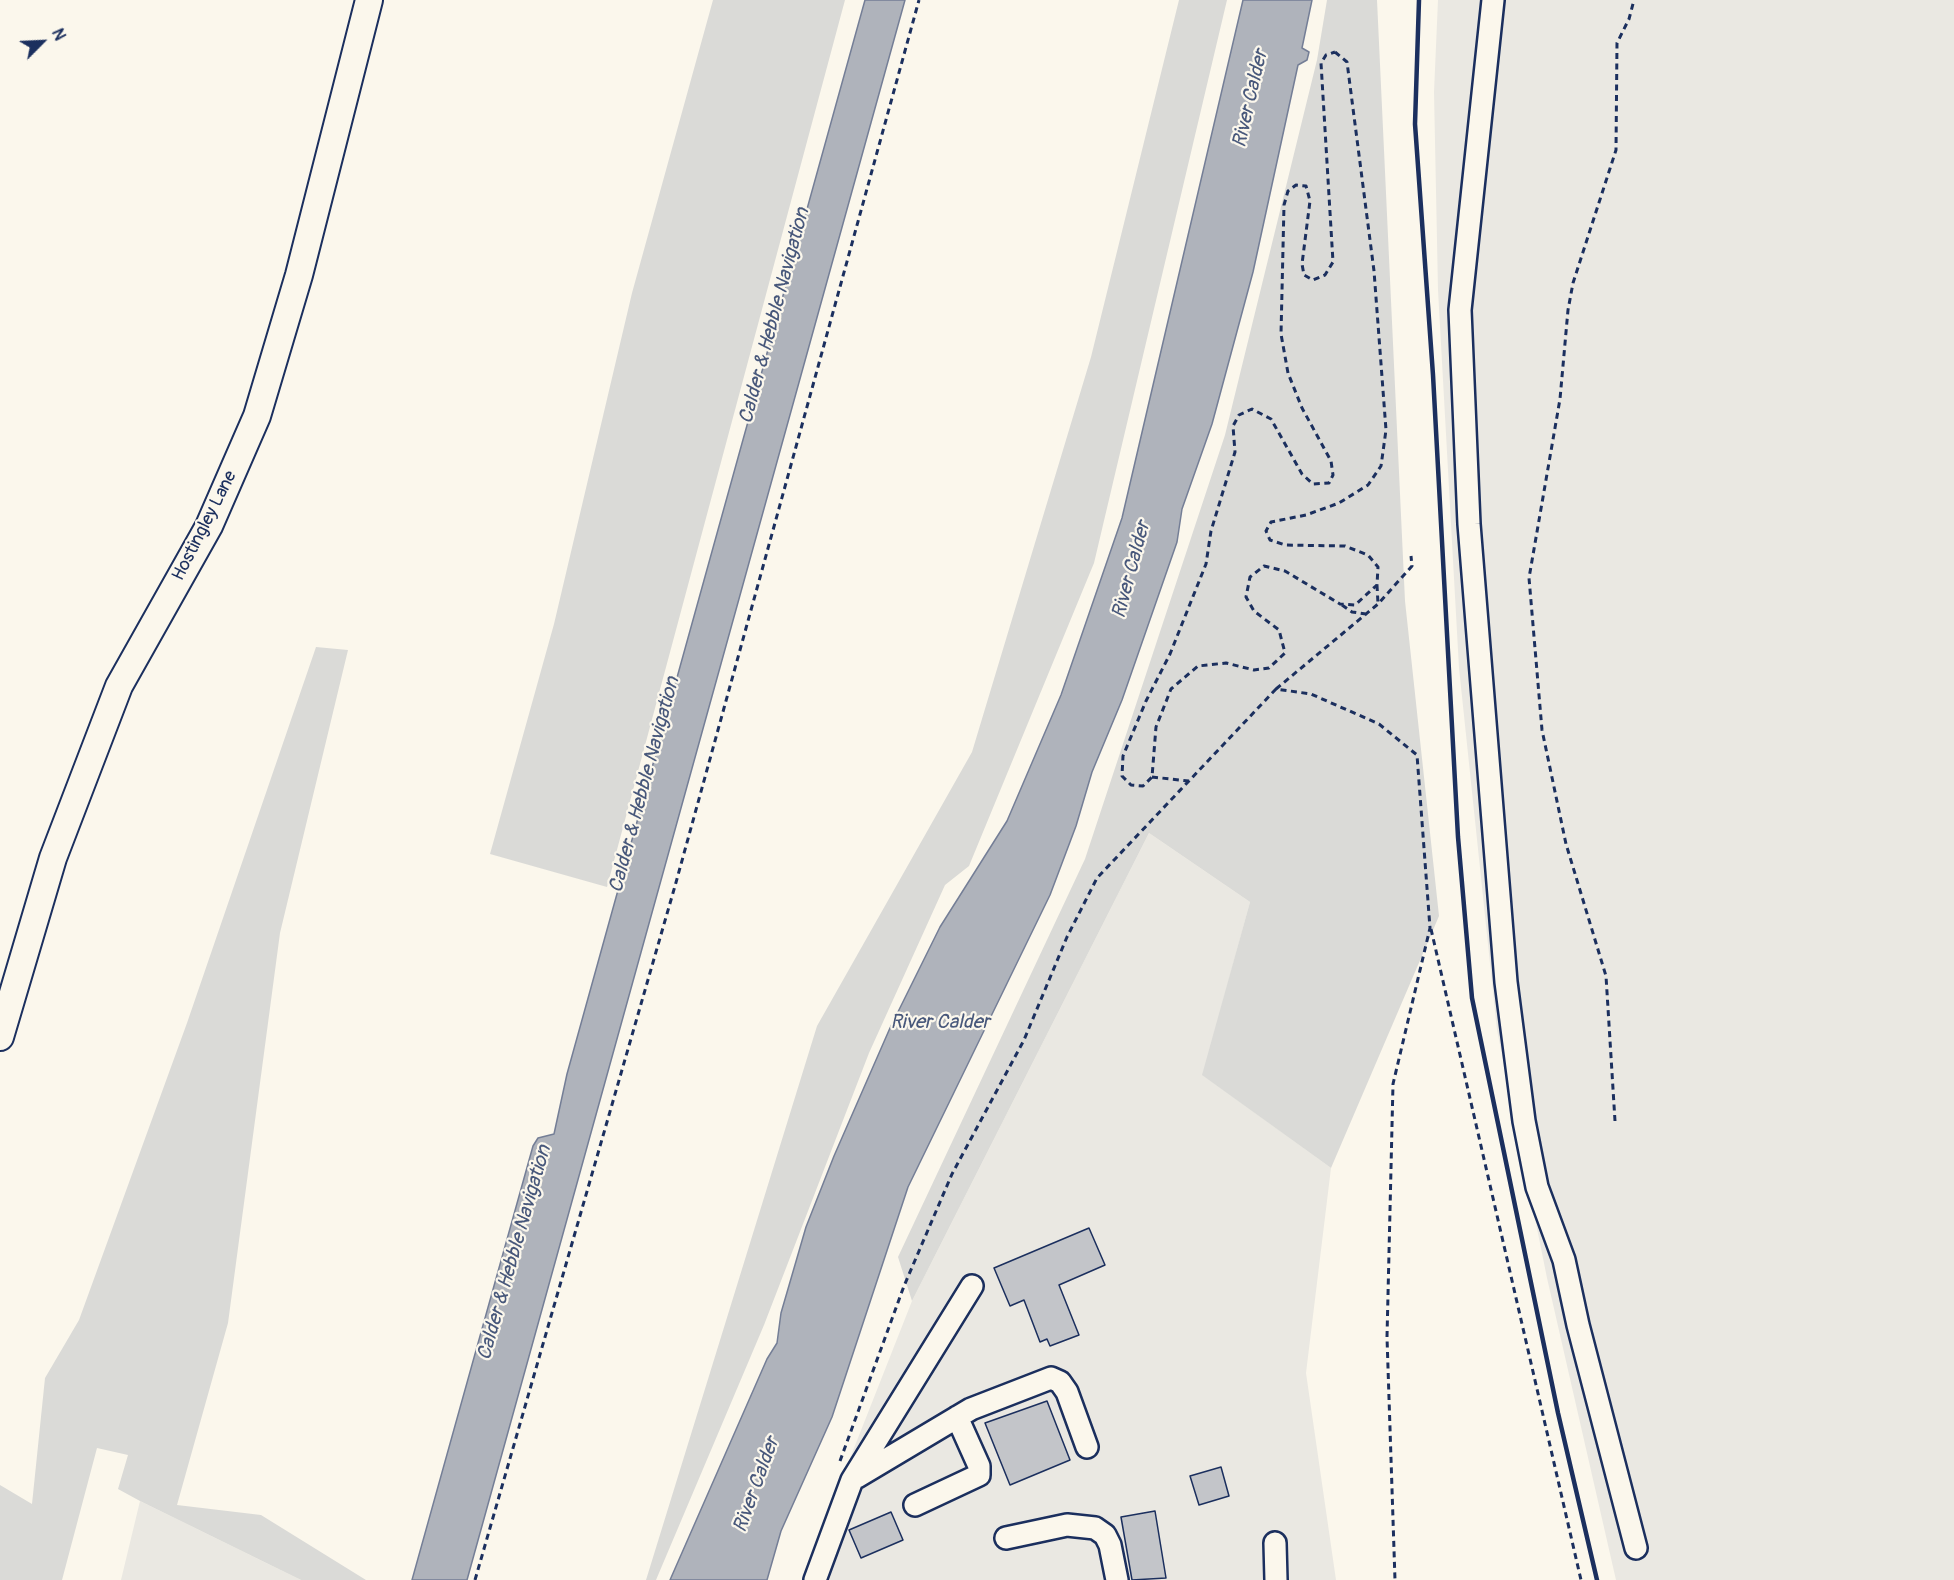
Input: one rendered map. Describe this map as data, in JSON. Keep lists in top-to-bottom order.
{
  "streets": {
    "main road": ["Hostingley Lane"]
  },
  "water": ["River Calder", "Calder & Hebble Navigation"],
  "north": "top right"
}
